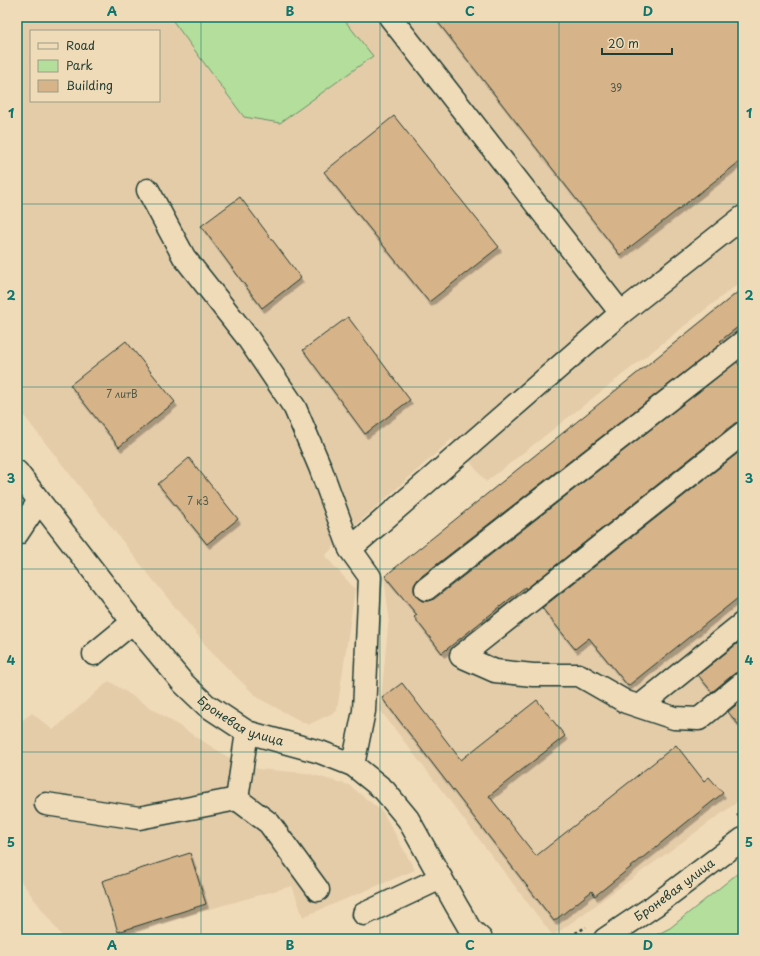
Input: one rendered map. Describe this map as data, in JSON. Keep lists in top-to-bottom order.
{
  "streets": {
    "street": ["Броневая улица"]
  },
  "house_numbers": ["39", "7 литВ", "7 к3"],
  "legend": ["Road", "Park", "Building"],
  "scale_bar": "20 m",
  "grid": {
    "columns": [
      "A",
      "B",
      "C",
      "D"
    ],
    "rows": [
      "1",
      "2",
      "3",
      "4",
      "5"
    ]
  }
}
